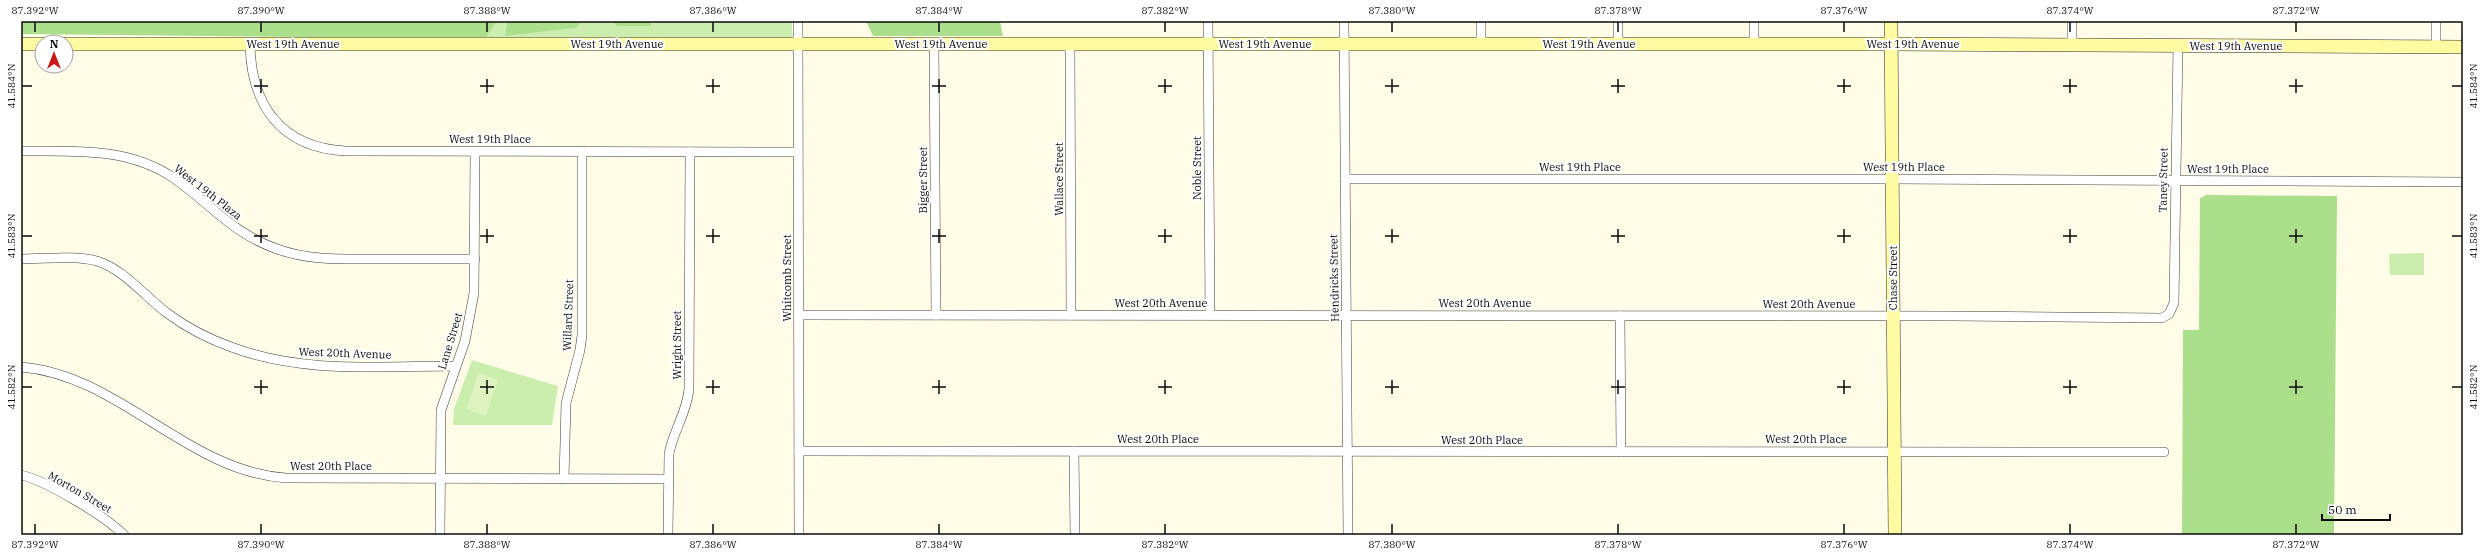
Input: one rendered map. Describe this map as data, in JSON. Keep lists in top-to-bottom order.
{
  "streets": {
    "street": [
      "West 19th Avenue",
      "West 19th Place",
      "Noble Street",
      "Wallace Street",
      "Bigger Street",
      "Taney Street",
      "West 19th Plaza",
      "Whitcomb Street",
      "Hendricks Street",
      "Chase Street",
      "West 20th Avenue",
      "Willard Street",
      "Lane Street",
      "Wright Street",
      "West 20th Place",
      "Morton Street"
    ]
  },
  "crossings": [
    ["West 19th Avenue", "West 19th Place"],
    ["West 19th Avenue", "Noble Street"],
    ["West 19th Avenue", "Wallace Street"],
    ["West 19th Avenue", "Bigger Street"],
    ["West 19th Avenue", "Taney Street"],
    ["West 19th Avenue", "Whitcomb Street"],
    ["West 19th Avenue", "Hendricks Street"],
    ["West 19th Avenue", "Chase Street"],
    ["West 19th Place", "Taney Street"],
    ["West 19th Place", "Whitcomb Street"],
    ["West 19th Place", "Hendricks Street"],
    ["West 19th Place", "Chase Street"],
    ["West 19th Place", "Willard Street"],
    ["West 19th Place", "Lane Street"],
    ["West 19th Place", "Wright Street"],
    ["Noble Street", "West 20th Avenue"],
    ["Wallace Street", "West 20th Avenue"],
    ["Bigger Street", "West 20th Avenue"],
    ["Taney Street", "West 20th Avenue"],
    ["West 19th Plaza", "Lane Street"],
    ["Whitcomb Street", "West 20th Avenue"],
    ["Whitcomb Street", "West 20th Place"],
    ["Hendricks Street", "West 20th Avenue"],
    ["Hendricks Street", "West 20th Place"],
    ["Chase Street", "West 20th Avenue"],
    ["Chase Street", "West 20th Place"],
    ["West 20th Avenue", "Lane Street"],
    ["Willard Street", "West 20th Place"],
    ["Lane Street", "West 20th Place"],
    ["Wright Street", "West 20th Place"]
  ],
  "scale_bar": "50 m",
  "north": "top",
  "coordinates": [
    "87.392°W",
    "87.390°W",
    "87.388°W",
    "87.386°W",
    "87.384°W",
    "87.382°W",
    "87.380°W",
    "87.378°W",
    "87.376°W",
    "87.374°W",
    "87.372°W",
    "41.584°N",
    "41.583°N",
    "41.582°N"
  ]
}
